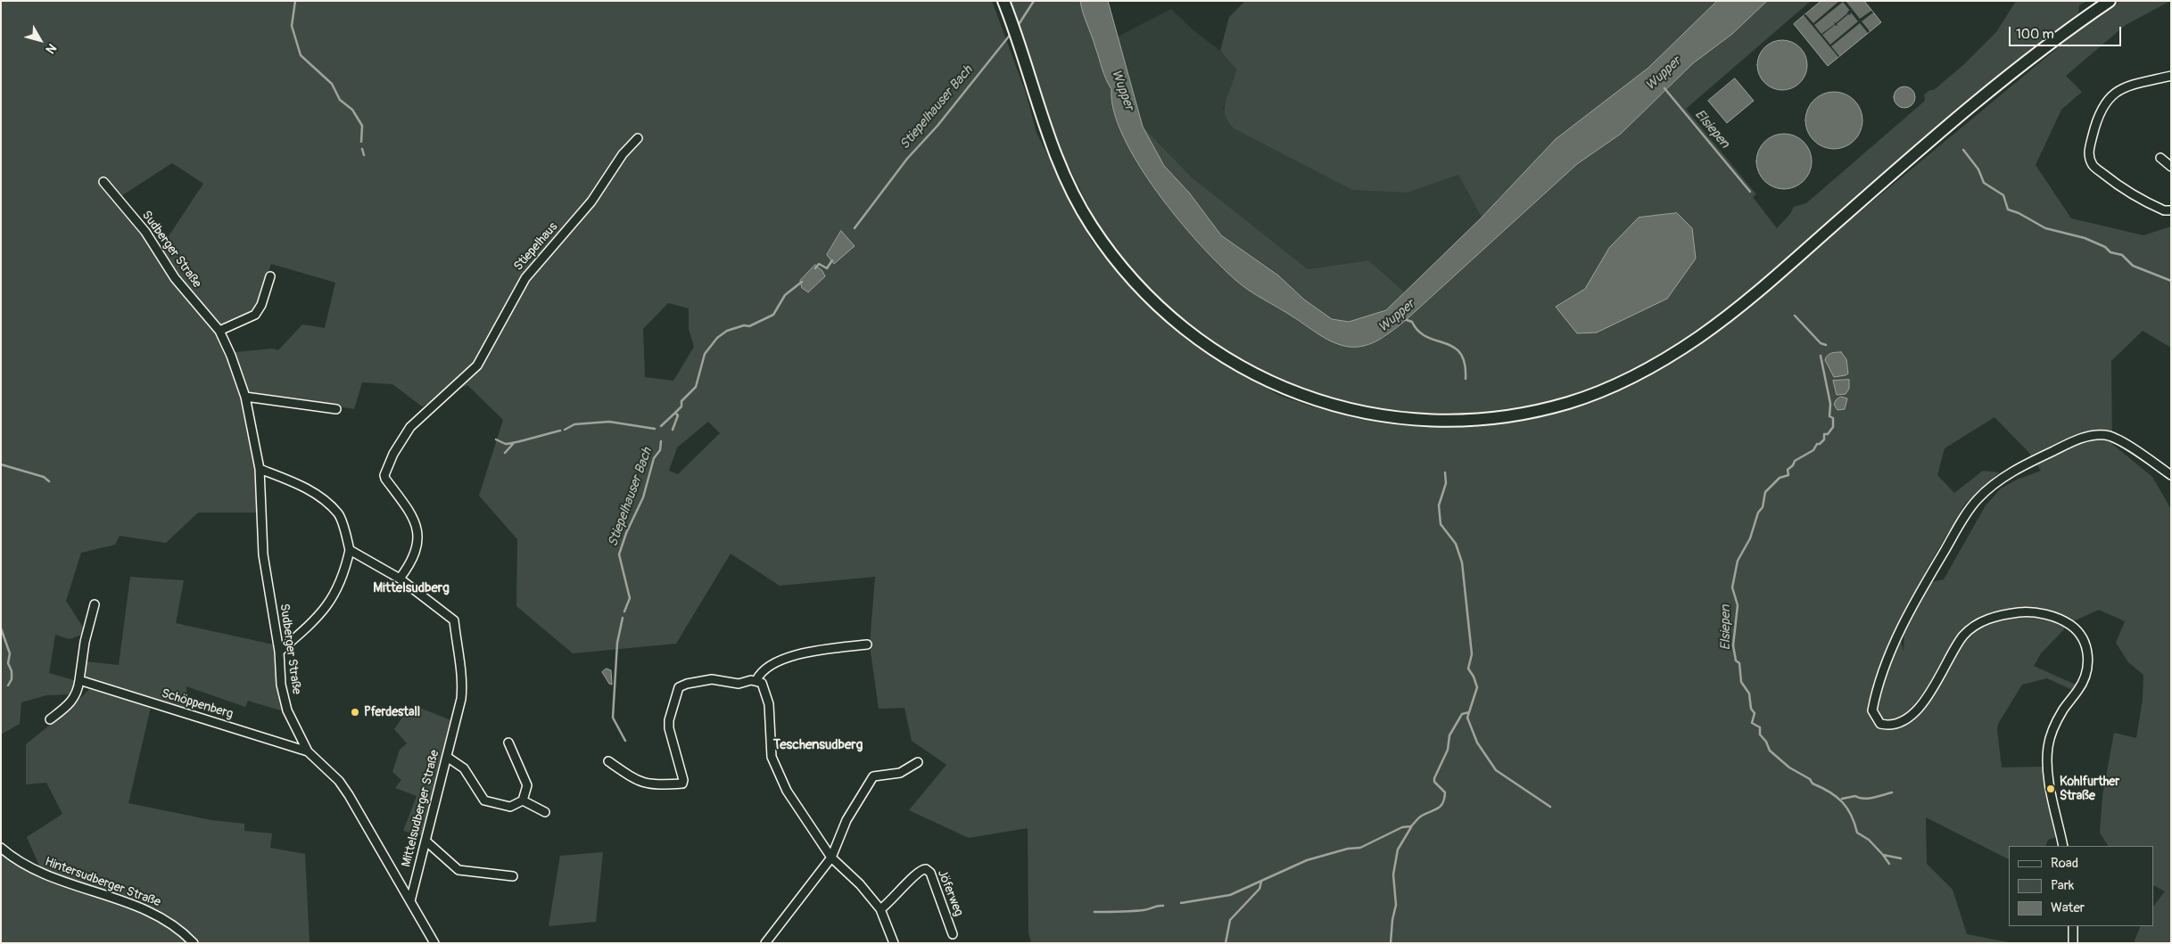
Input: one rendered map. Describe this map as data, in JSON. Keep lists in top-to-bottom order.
{
  "streets": {
    "street": [
      "Stiepelhaus",
      "Sudberger Straße",
      "Schöppenberg",
      "Mittelsudberger Straße",
      "Hintersudberger Straße",
      "Jöferweg"
    ]
  },
  "crossings": [
    ["Stiepelhaus", "Mittelsudberger Straße"],
    ["Sudberger Straße", "Schöppenberg"],
    ["Sudberger Straße", "Mittelsudberger Straße"]
  ],
  "districts": ["Mittelsudberg", "Teschensudberg"],
  "water": ["Wupper", "Stiepelhauser Bach", "Elsiepen"],
  "places": ["Pferdestall", "Kohlfurther Straße"],
  "legend": ["Road", "Park", "Water"],
  "scale_bar": "100 m",
  "north": "bottom right"
}
